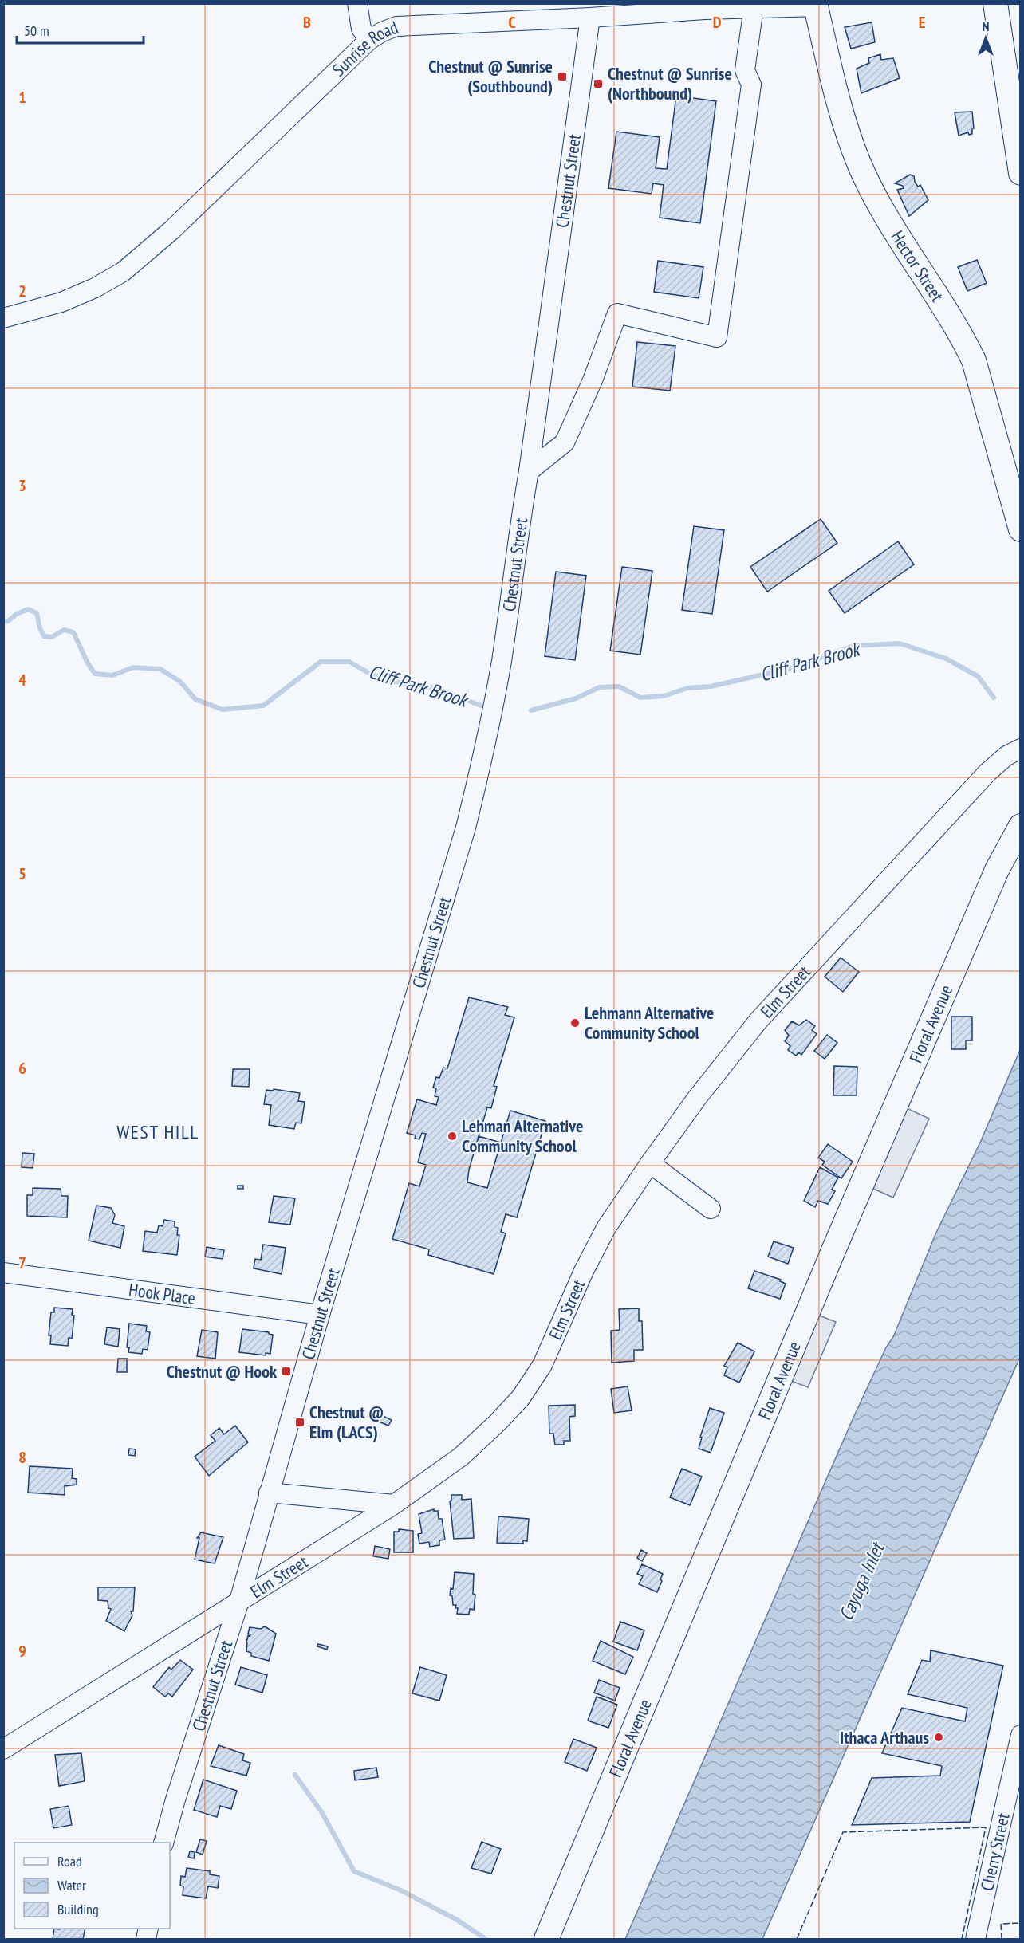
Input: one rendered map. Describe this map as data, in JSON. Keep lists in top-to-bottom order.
{
  "streets": {
    "main road": ["Hector Street", "Floral Avenue"],
    "street": [
      "Sunrise Road",
      "Chestnut Street",
      "Elm Street",
      "Hook Place",
      "Cherry Street"
    ]
  },
  "crossings": [
    ["Sunrise Road", "Chestnut Street"],
    ["Sunrise Road", "Hector Street"],
    ["Chestnut Street", "Elm Street"],
    ["Chestnut Street", "Hook Place"]
  ],
  "districts": ["WEST HILL"],
  "water": ["Cliff Park Brook", "Cayuga Inlet"],
  "places": {
    "transit": [
      "Chestnut @ Sunrise (Southbound)",
      "Chestnut @ Sunrise (Northbound)",
      "Chestnut @ Hook",
      "Chestnut @ Elm (LACS)"
    ],
    "other": ["Lehmann Alternative Community School", "Lehman Alternative Community School", "Ithaca Arthaus"]
  },
  "legend": ["Road", "Water", "Building"],
  "scale_bar": "50 m",
  "north": "top",
  "grid": {
    "columns": [
      "B",
      "C",
      "D",
      "E"
    ],
    "rows": [
      "1",
      "2",
      "3",
      "4",
      "5",
      "6",
      "7",
      "8",
      "9"
    ]
  }
}
